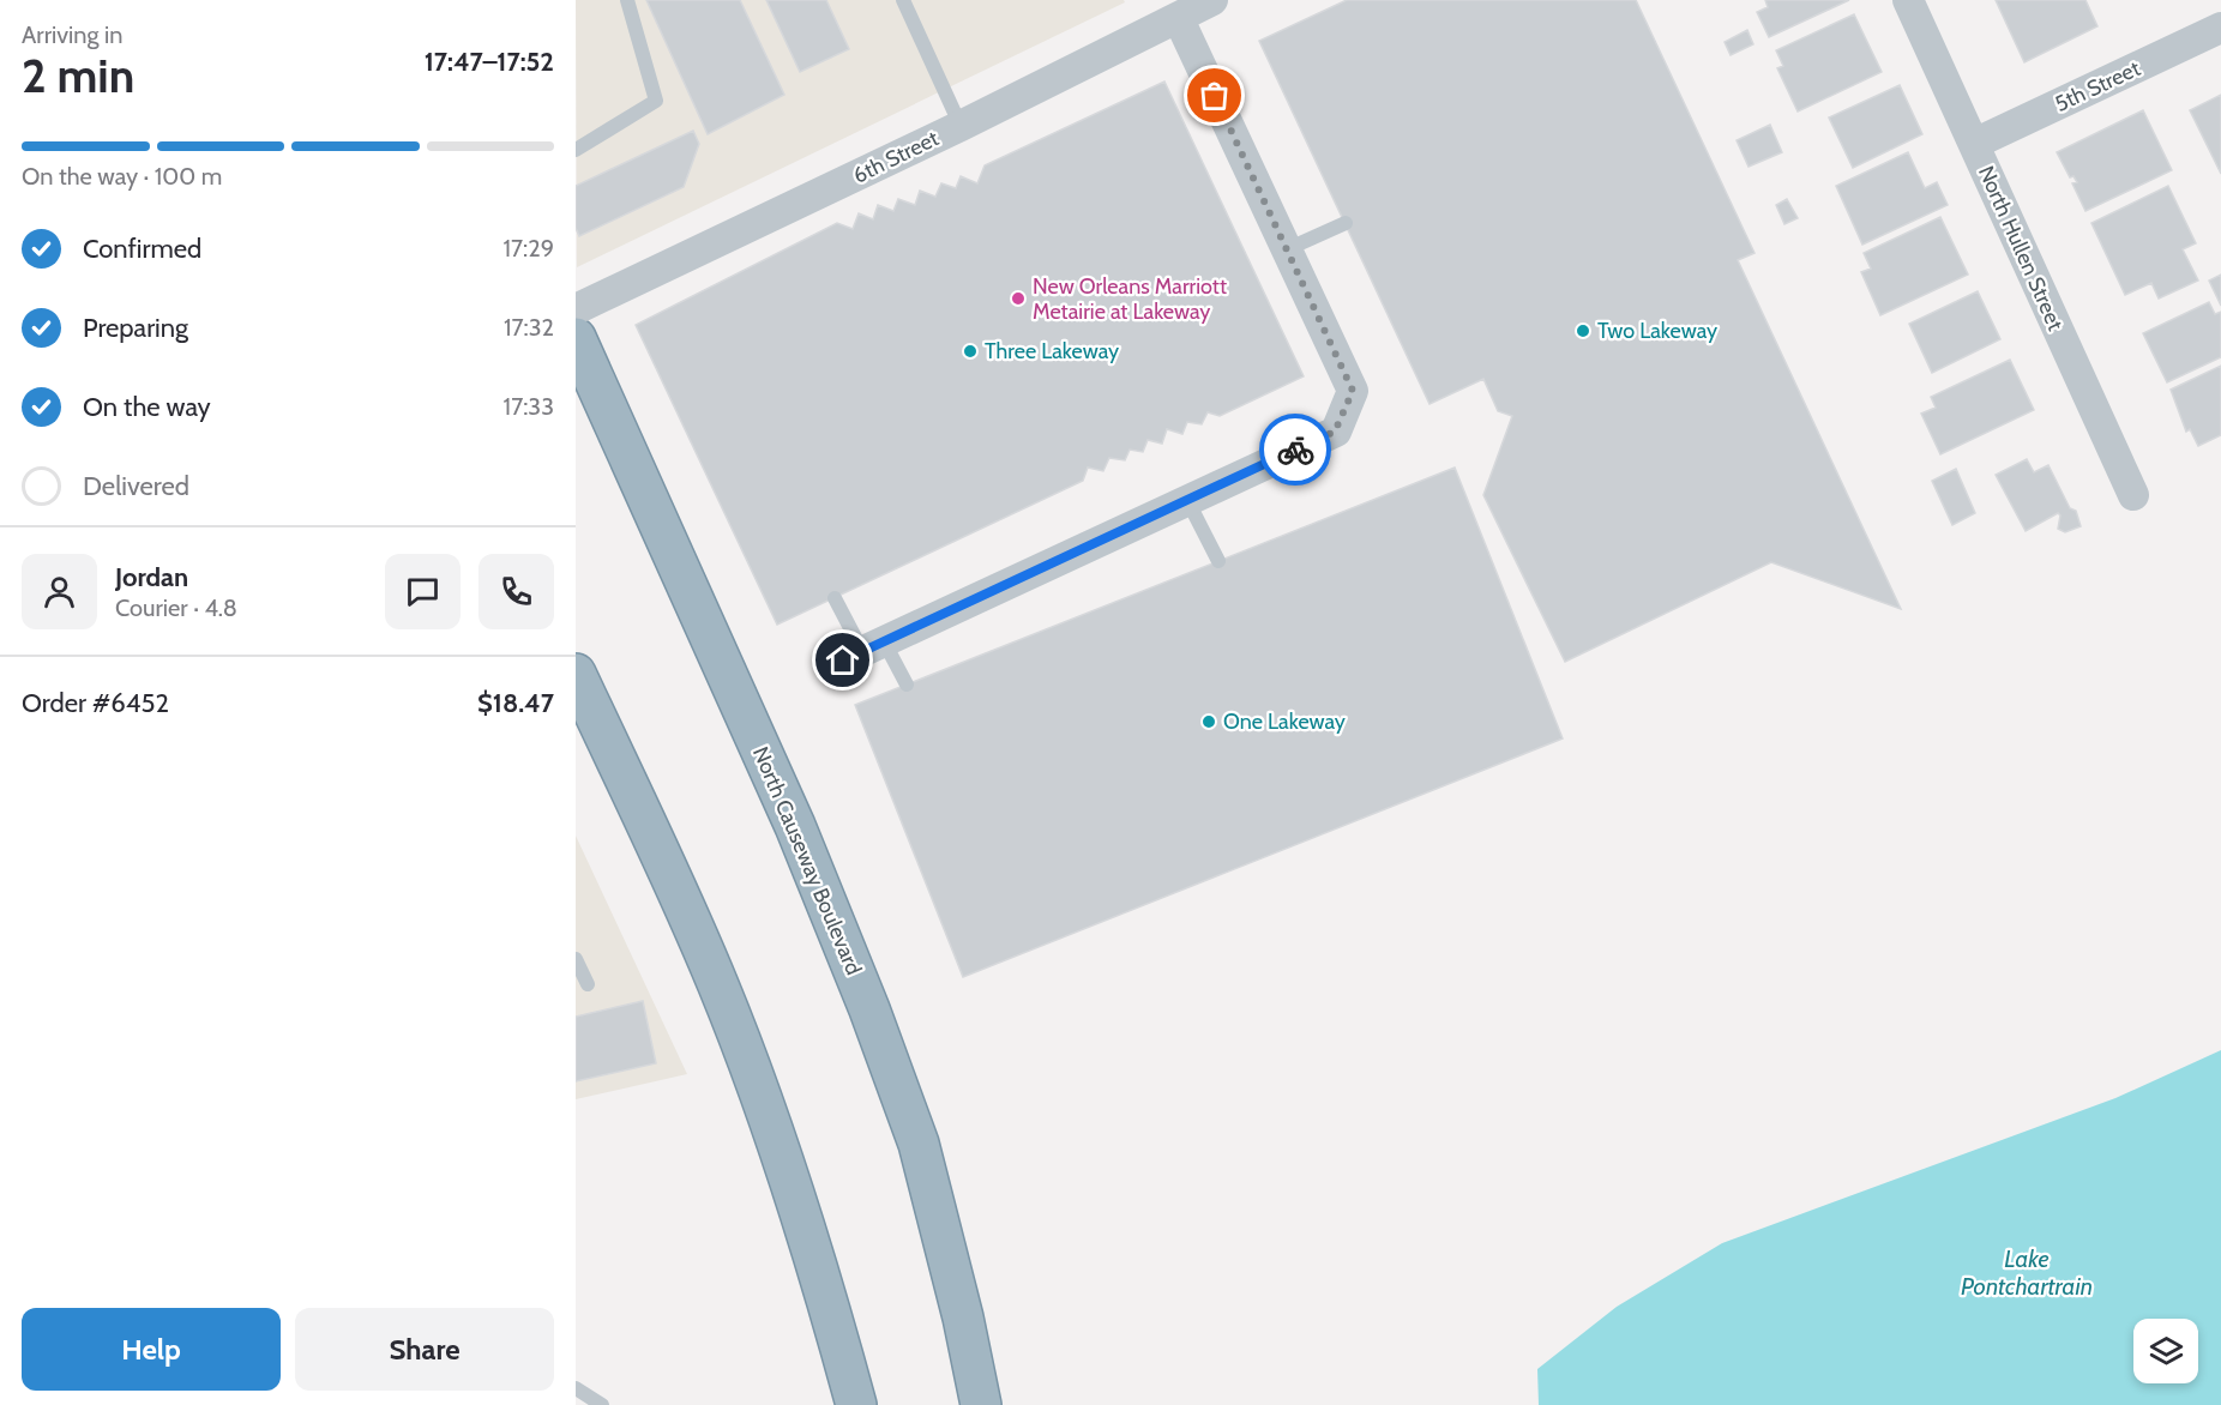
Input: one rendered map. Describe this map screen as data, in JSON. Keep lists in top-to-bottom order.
{
  "streets": {
    "highway": ["North Causeway Boulevard"],
    "street": ["5th Street", "6th Street", "North Hullen Street"]
  },
  "crossings": [
    ["5th Street", "North Hullen Street"]
  ],
  "water": ["Lake Pontchartrain"],
  "places": [
    "New Orleans Marriott Metairie at Lakeway",
    "Two Lakeway",
    "Three Lakeway",
    "One Lakeway"
  ],
  "page": {
    "heading": ["2 min", "Arriving in", "17:47–17:52"],
    "panel": [
      "Jordan",
      "Courier · 4.8",
      "Order #6452",
      "$18.47"
    ],
    "bar": "On the way · 100 m",
    "list": [
      ["Confirmed", "17:29"],
      ["Preparing", "17:32"],
      ["On the way", "17:33"],
      "Delivered"
    ],
    "buttons": ["Help", "Share"]
  }
}
